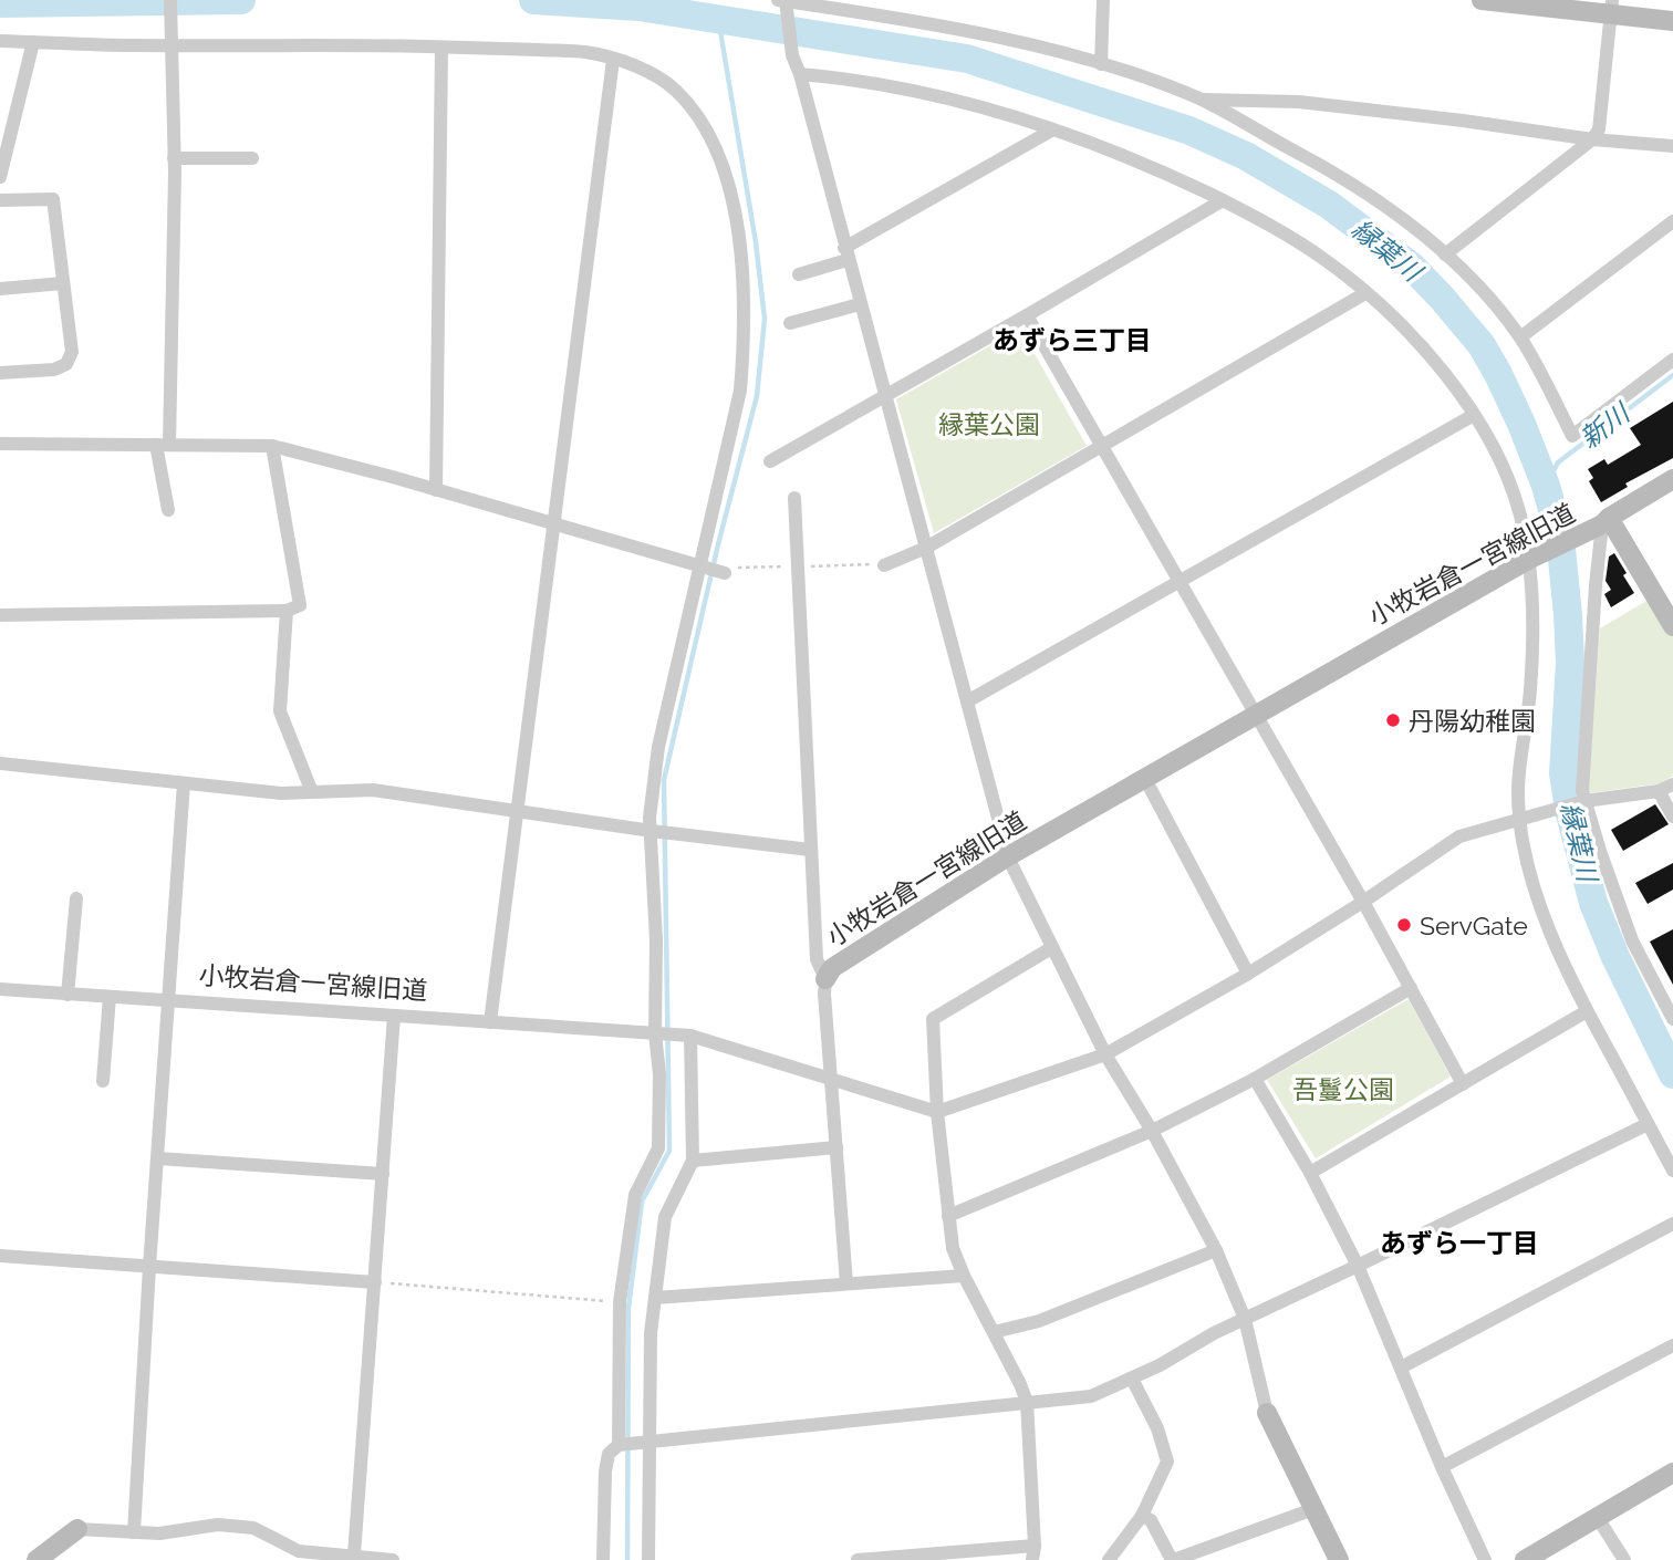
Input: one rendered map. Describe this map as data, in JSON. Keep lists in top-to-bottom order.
{
  "streets": {
    "street": ["小牧岩倉一宮線旧道"]
  },
  "districts": ["あずら三丁目", "あずら一丁目"],
  "water": ["縁葉川", "新川"],
  "parks": ["縁葉公園", "吾鬘公園"],
  "places": ["丹陽幼稚園", "ServGate"]
}
